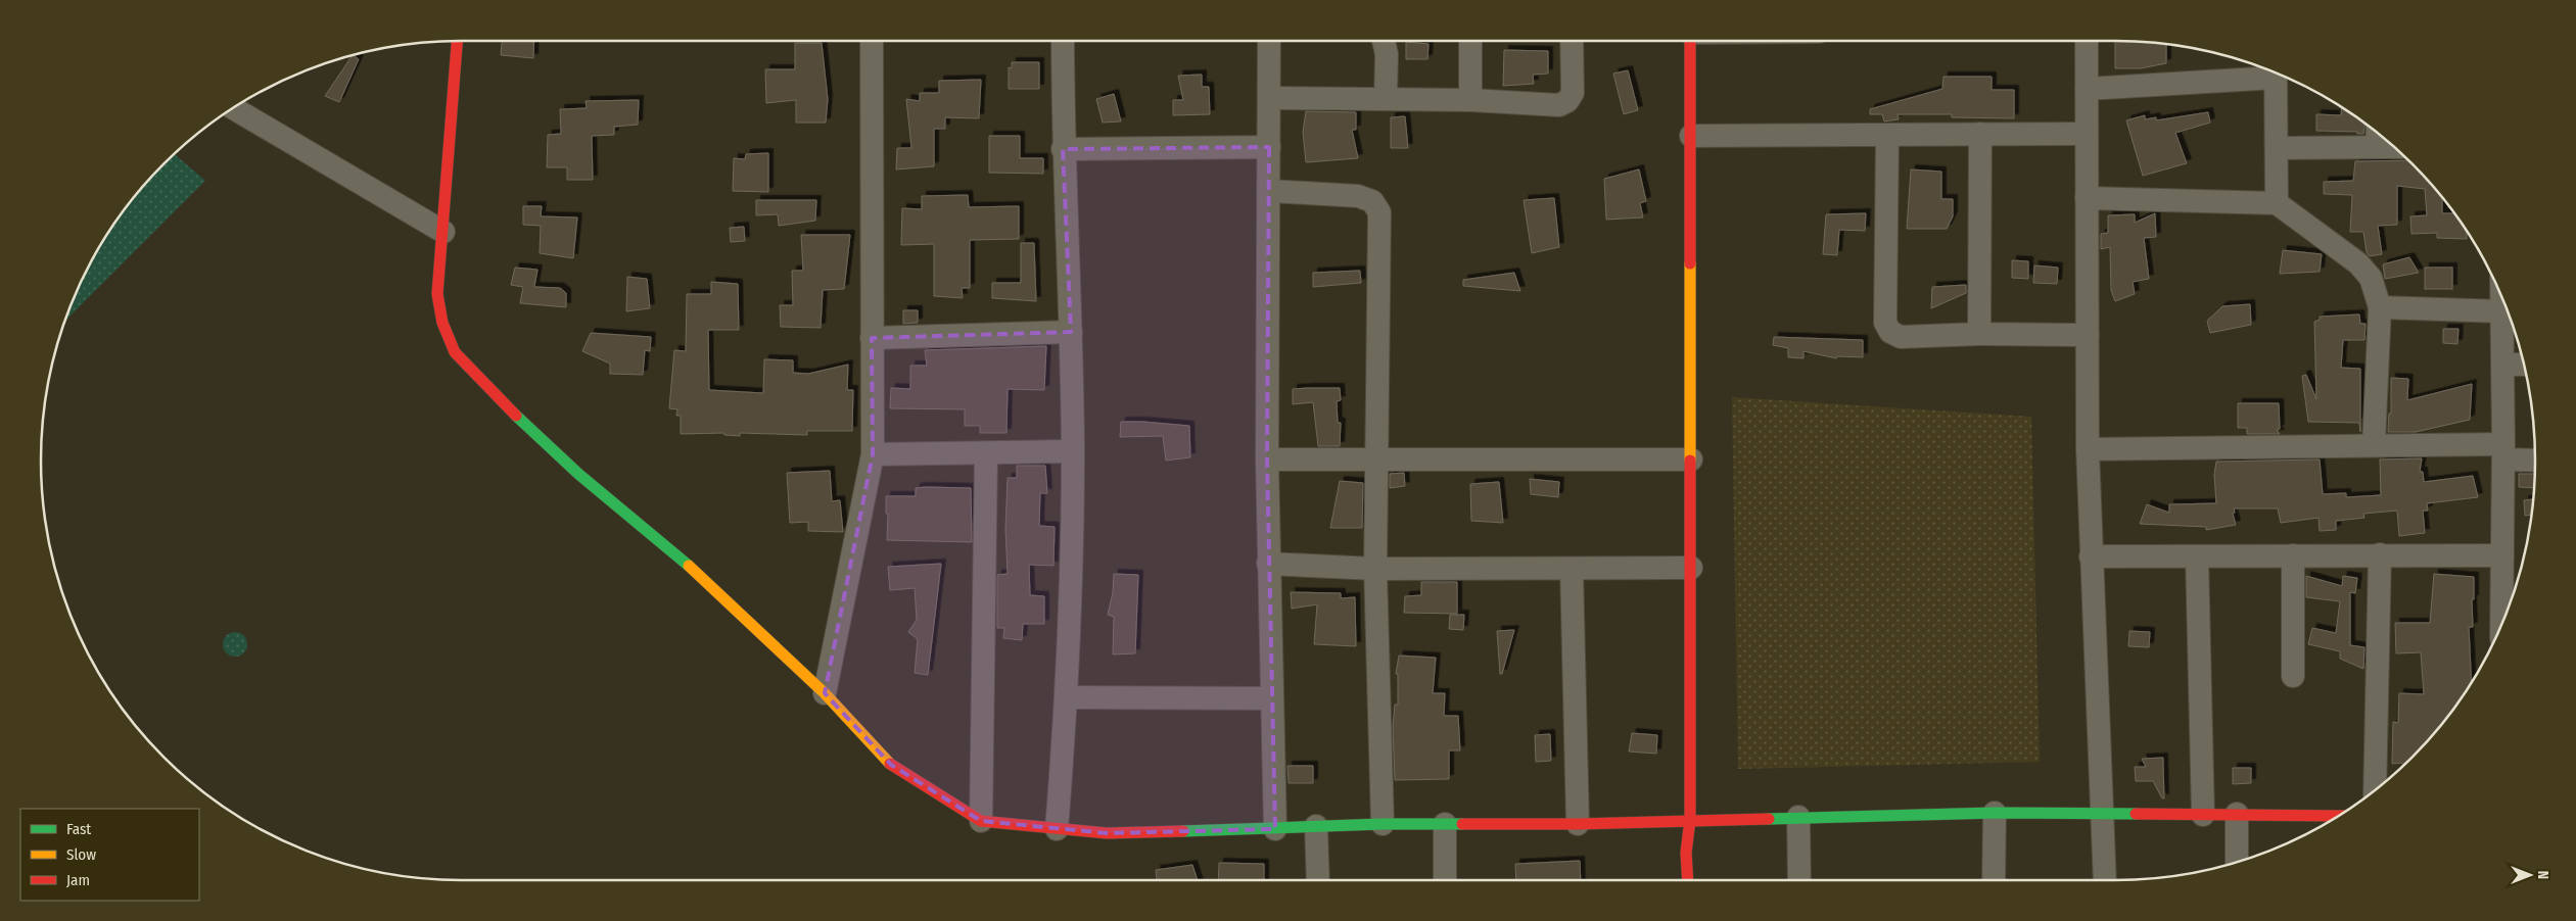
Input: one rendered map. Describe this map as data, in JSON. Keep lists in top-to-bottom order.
{
  "legend": ["Fast", "Slow", "Jam"],
  "north": "right"
}
